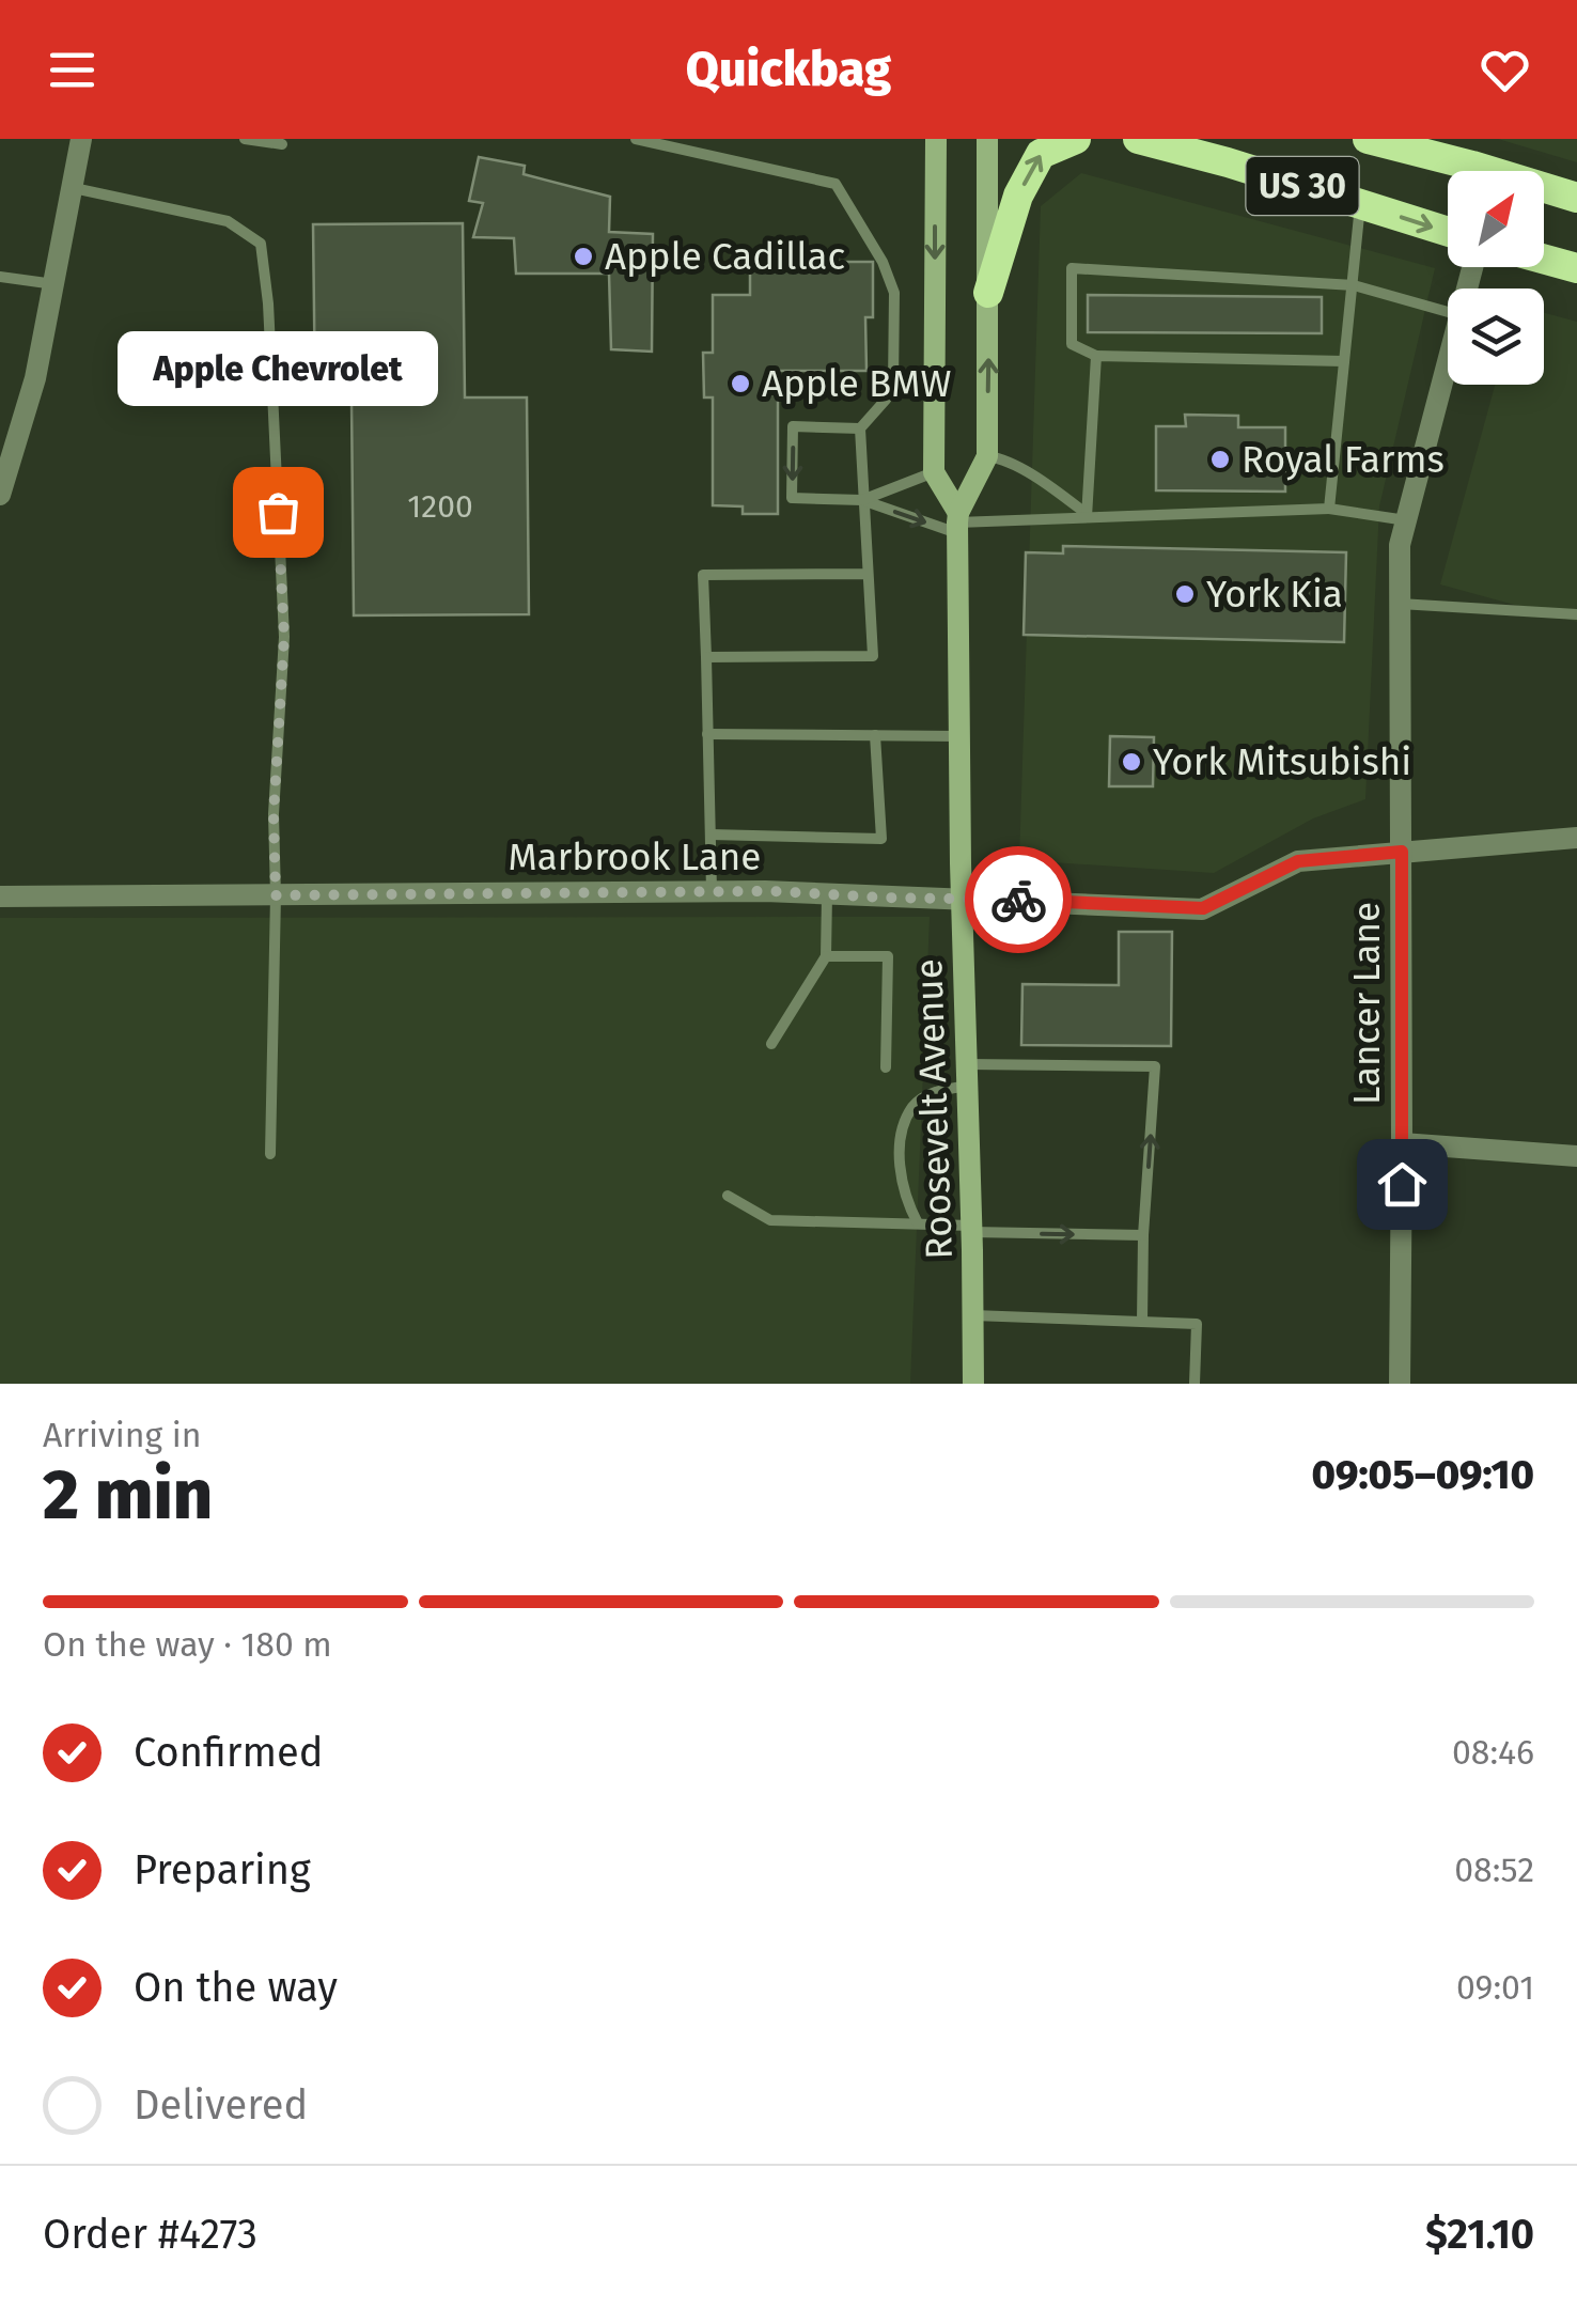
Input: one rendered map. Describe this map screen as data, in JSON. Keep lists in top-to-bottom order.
{
  "streets": {
    "highway": ["US 30"],
    "main road": ["Roosevelt Avenue"],
    "street": ["Marbrook Lane", "Lancer Lane"]
  },
  "crossings": [
    ["Marbrook Lane", "Lancer Lane"],
    ["Marbrook Lane", "Roosevelt Avenue"]
  ],
  "places": [
    "Apple Cadillac",
    "Apple BMW",
    "Royal Farms",
    "Apple Chevrolet",
    "York Kia",
    "York Mitsubishi"
  ],
  "house_numbers": ["1200"],
  "north": "top right",
  "page": {
    "header": "Quickbag",
    "bubble": "Apple Chevrolet",
    "heading": ["2 min", "Arriving in", "09:05–09:10"],
    "panel": ["Order #4273", "$21.10"],
    "bar": "On the way · 180 m",
    "list": [
      ["Confirmed", "08:46"],
      ["Preparing", "08:52"],
      ["On the way", "09:01"],
      "Delivered"
    ]
  }
}
